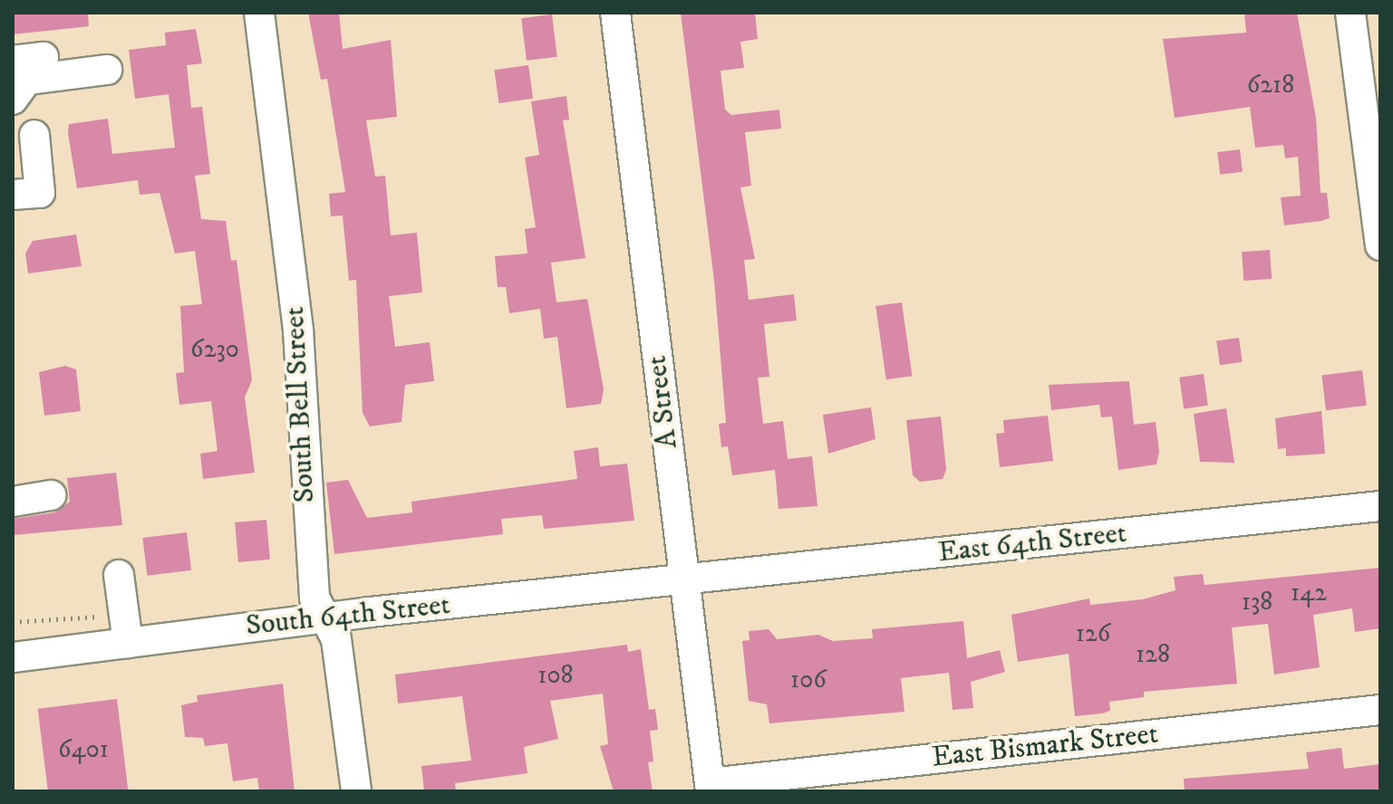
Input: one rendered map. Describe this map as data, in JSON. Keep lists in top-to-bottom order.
{
  "streets": {
    "street": [
      "A Street",
      "South Bell Street",
      "East 64th Street",
      "South 64th Street",
      "East Bismark Street"
    ]
  },
  "crossings": [
    ["A Street", "East 64th Street"],
    ["A Street", "South 64th Street"],
    ["A Street", "East Bismark Street"],
    ["South Bell Street", "South 64th Street"],
    ["East 64th Street", "South 64th Street"]
  ],
  "house_numbers": [
    "6218",
    "6230",
    "142",
    "138",
    "126",
    "128",
    "108",
    "106",
    "6401"
  ]
}
